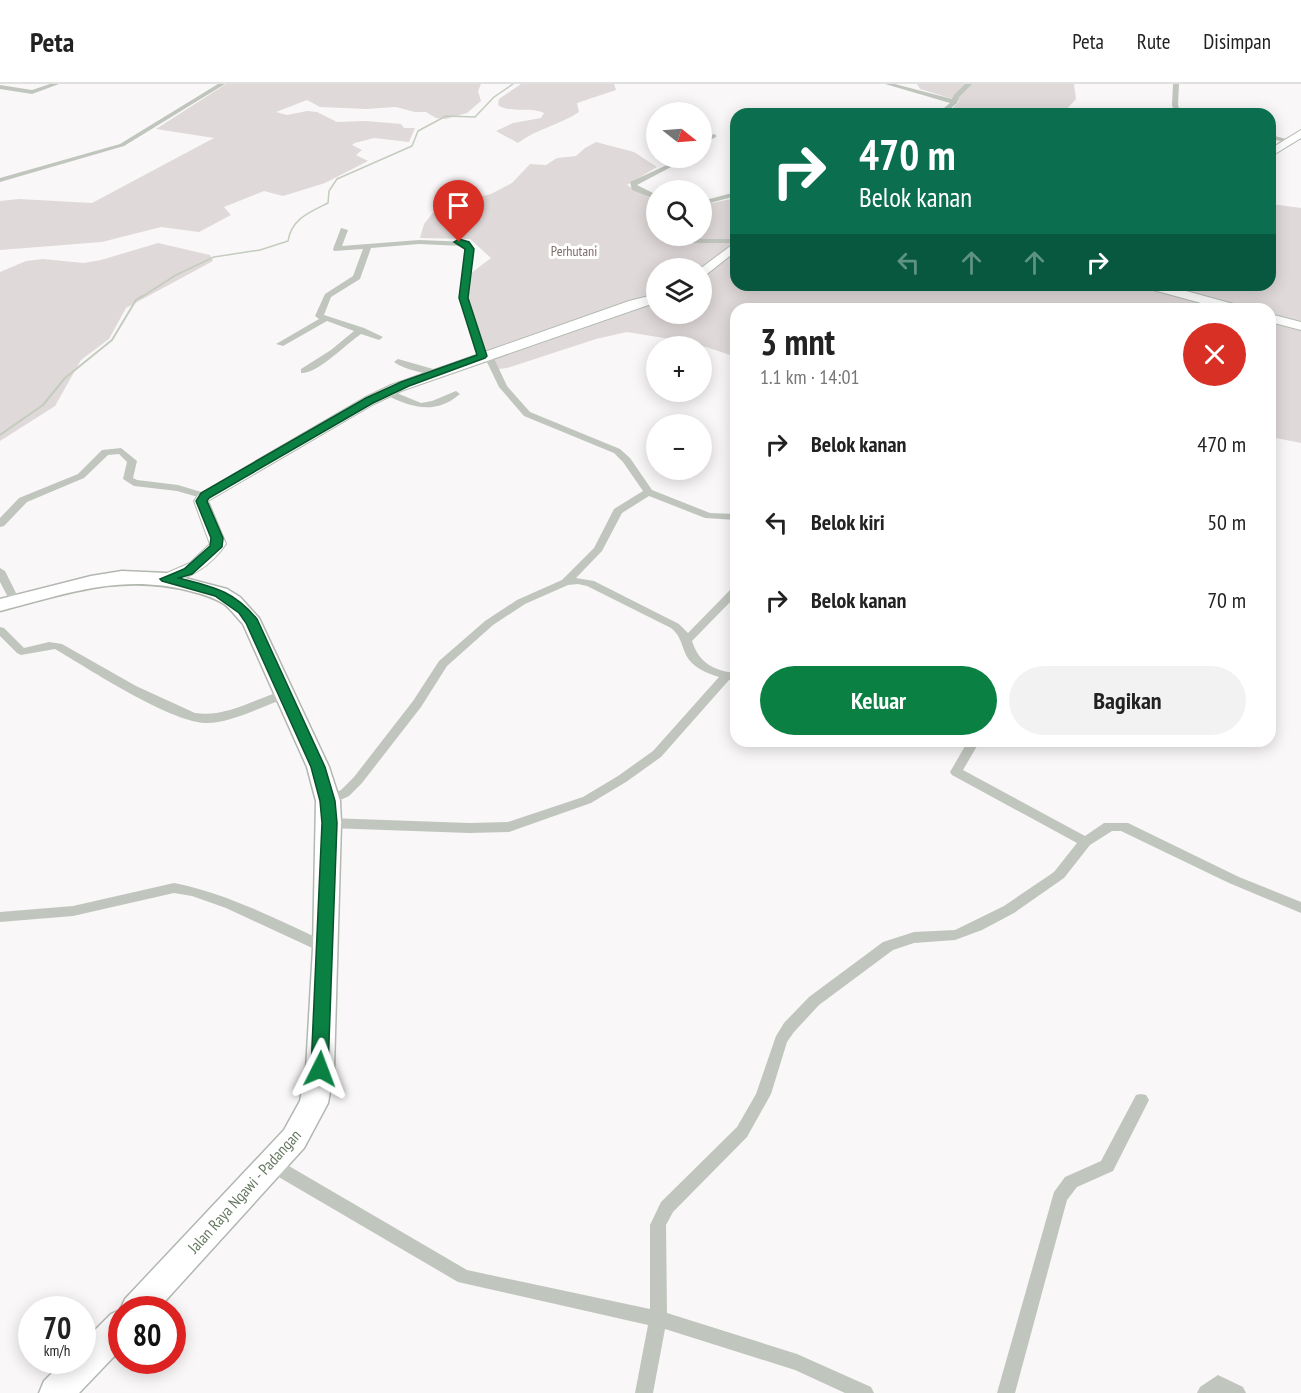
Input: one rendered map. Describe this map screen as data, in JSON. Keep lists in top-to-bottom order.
{
  "streets": {
    "highway": ["Jalan Raya Ngawi - Padangan"]
  },
  "parks": ["Perhutani"],
  "north": "right",
  "page": {
    "header": "Peta",
    "nav": ["Peta", "Rute", "Disimpan"],
    "map_buttons": ["+", "−"],
    "turn": ["470 m", "Belok kanan"],
    "heading": ["3 mnt", "1.1 km · 14:01"],
    "list": [
      {
        "name": "Belok kanan",
        "value": "470 m"
      },
      {
        "name": "Belok kiri",
        "value": "50 m"
      },
      {
        "name": "Belok kanan",
        "value": "70 m"
      }
    ],
    "buttons": ["Keluar", "Bagikan"],
    "speed": "70 km/h",
    "limit": "80"
  }
}
